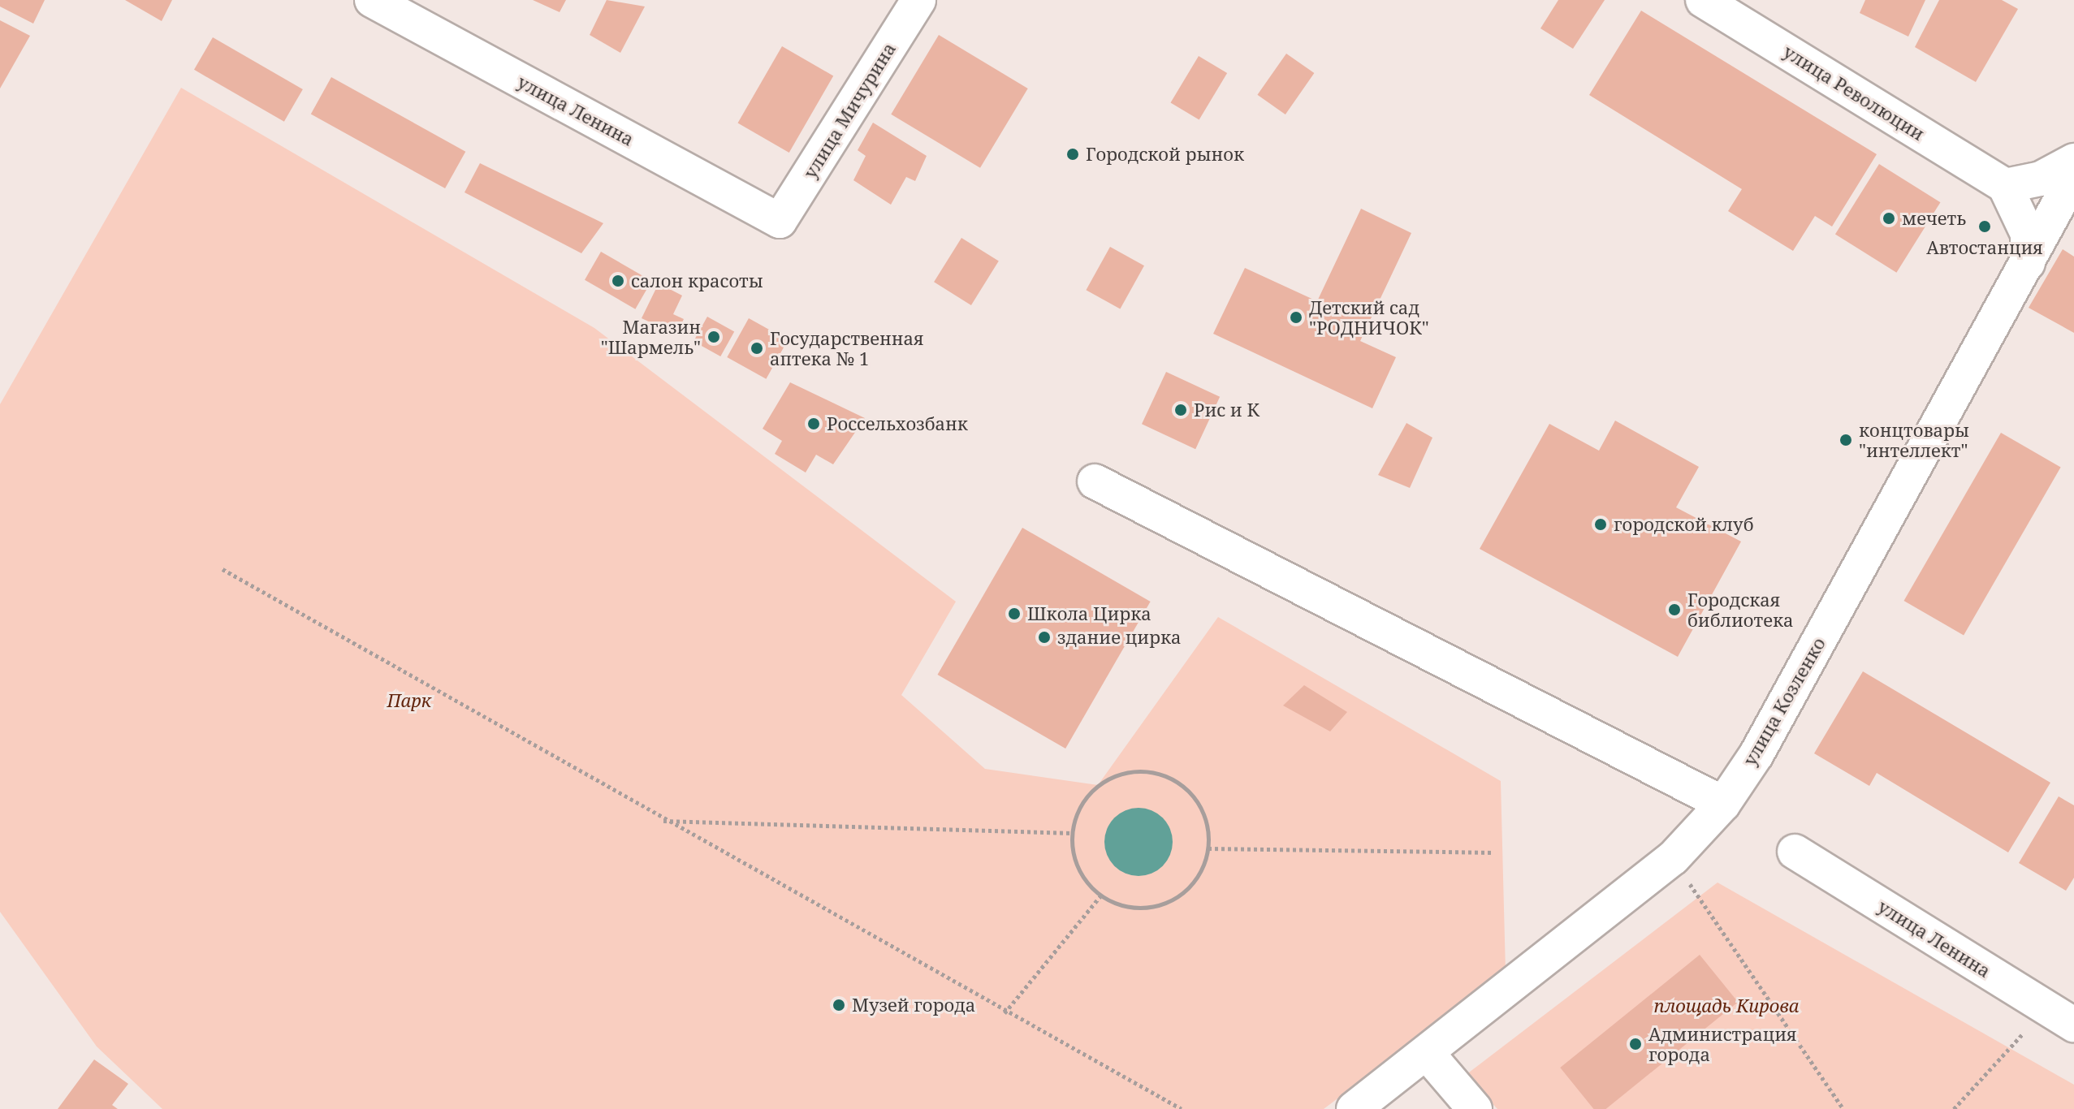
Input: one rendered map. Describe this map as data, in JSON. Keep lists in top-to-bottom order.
{
  "streets": {
    "street": [
      "улица Революции",
      "улица Ленина",
      "улица Мичурина",
      "улица Козленко"
    ]
  },
  "crossings": [
    ["улица Ленина", "улица Мичурина"]
  ],
  "parks": ["Парк", "площадь Кирова"],
  "places": [
    "Городской рынок",
    "мечеть",
    "Автостанция",
    "салон красоты",
    "Детский сад \"РОДНИЧОК\"",
    "Магазин \"Шармель\"",
    "Государственная аптека № 1",
    "Рис и К",
    "Россельхозбанк",
    "концтовары \"интеллект\"",
    "городской клуб",
    "Городская библиотека",
    "Школа Цирка",
    "здание цирка",
    "Музей города",
    "Администрация города"
  ]
}
